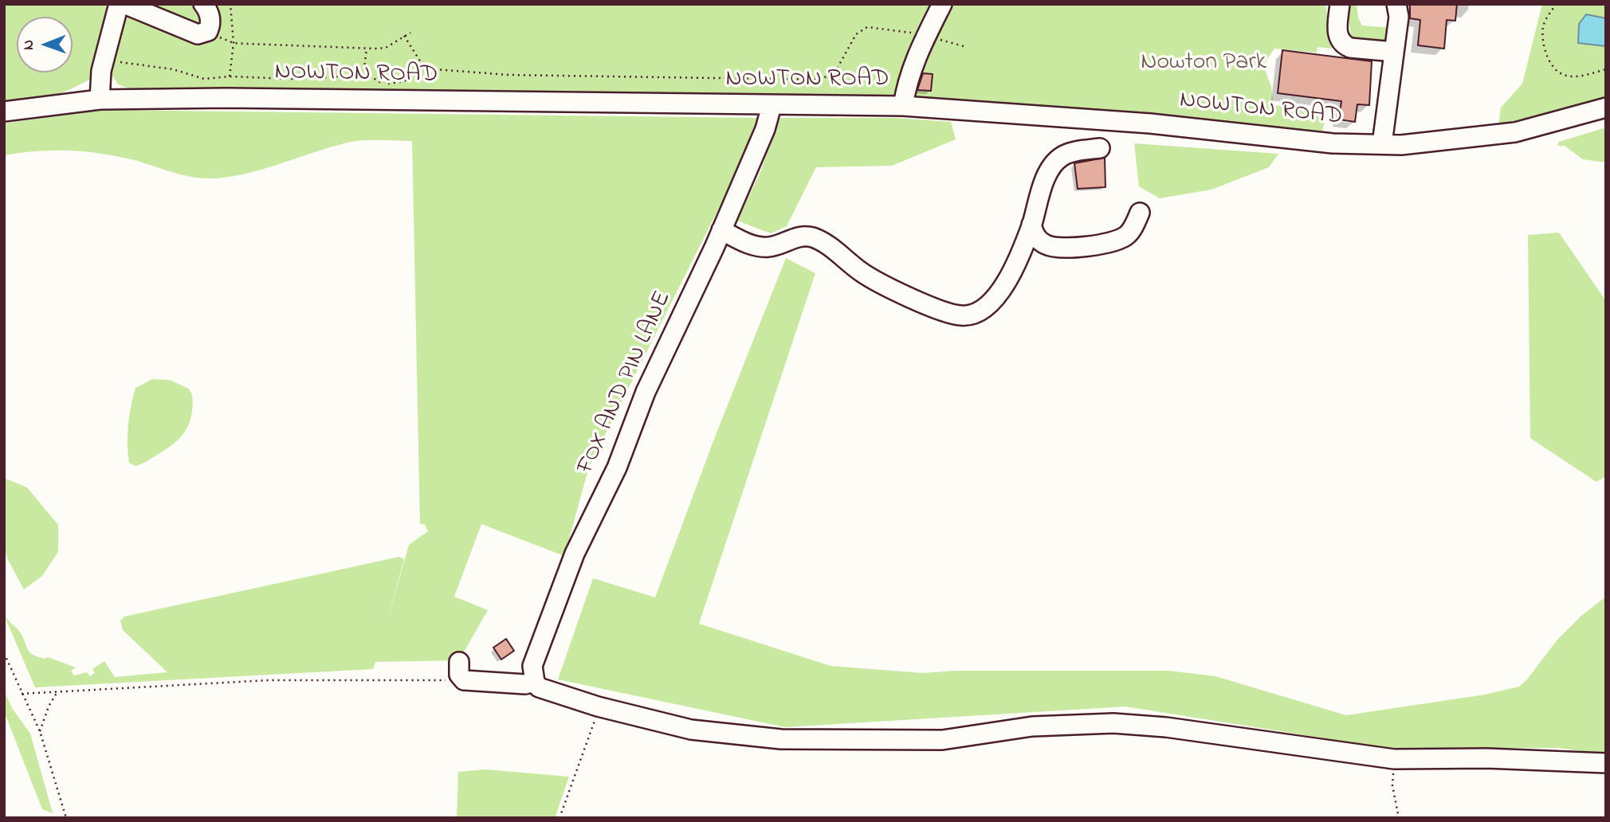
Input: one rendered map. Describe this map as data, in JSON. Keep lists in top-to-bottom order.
{
  "streets": {
    "street": ["NOWTON ROAD", "FOX AND PIN LANE"]
  },
  "crossings": [
    ["NOWTON ROAD", "FOX AND PIN LANE"]
  ],
  "parks": ["Nowton Park"],
  "north": "left"
}
